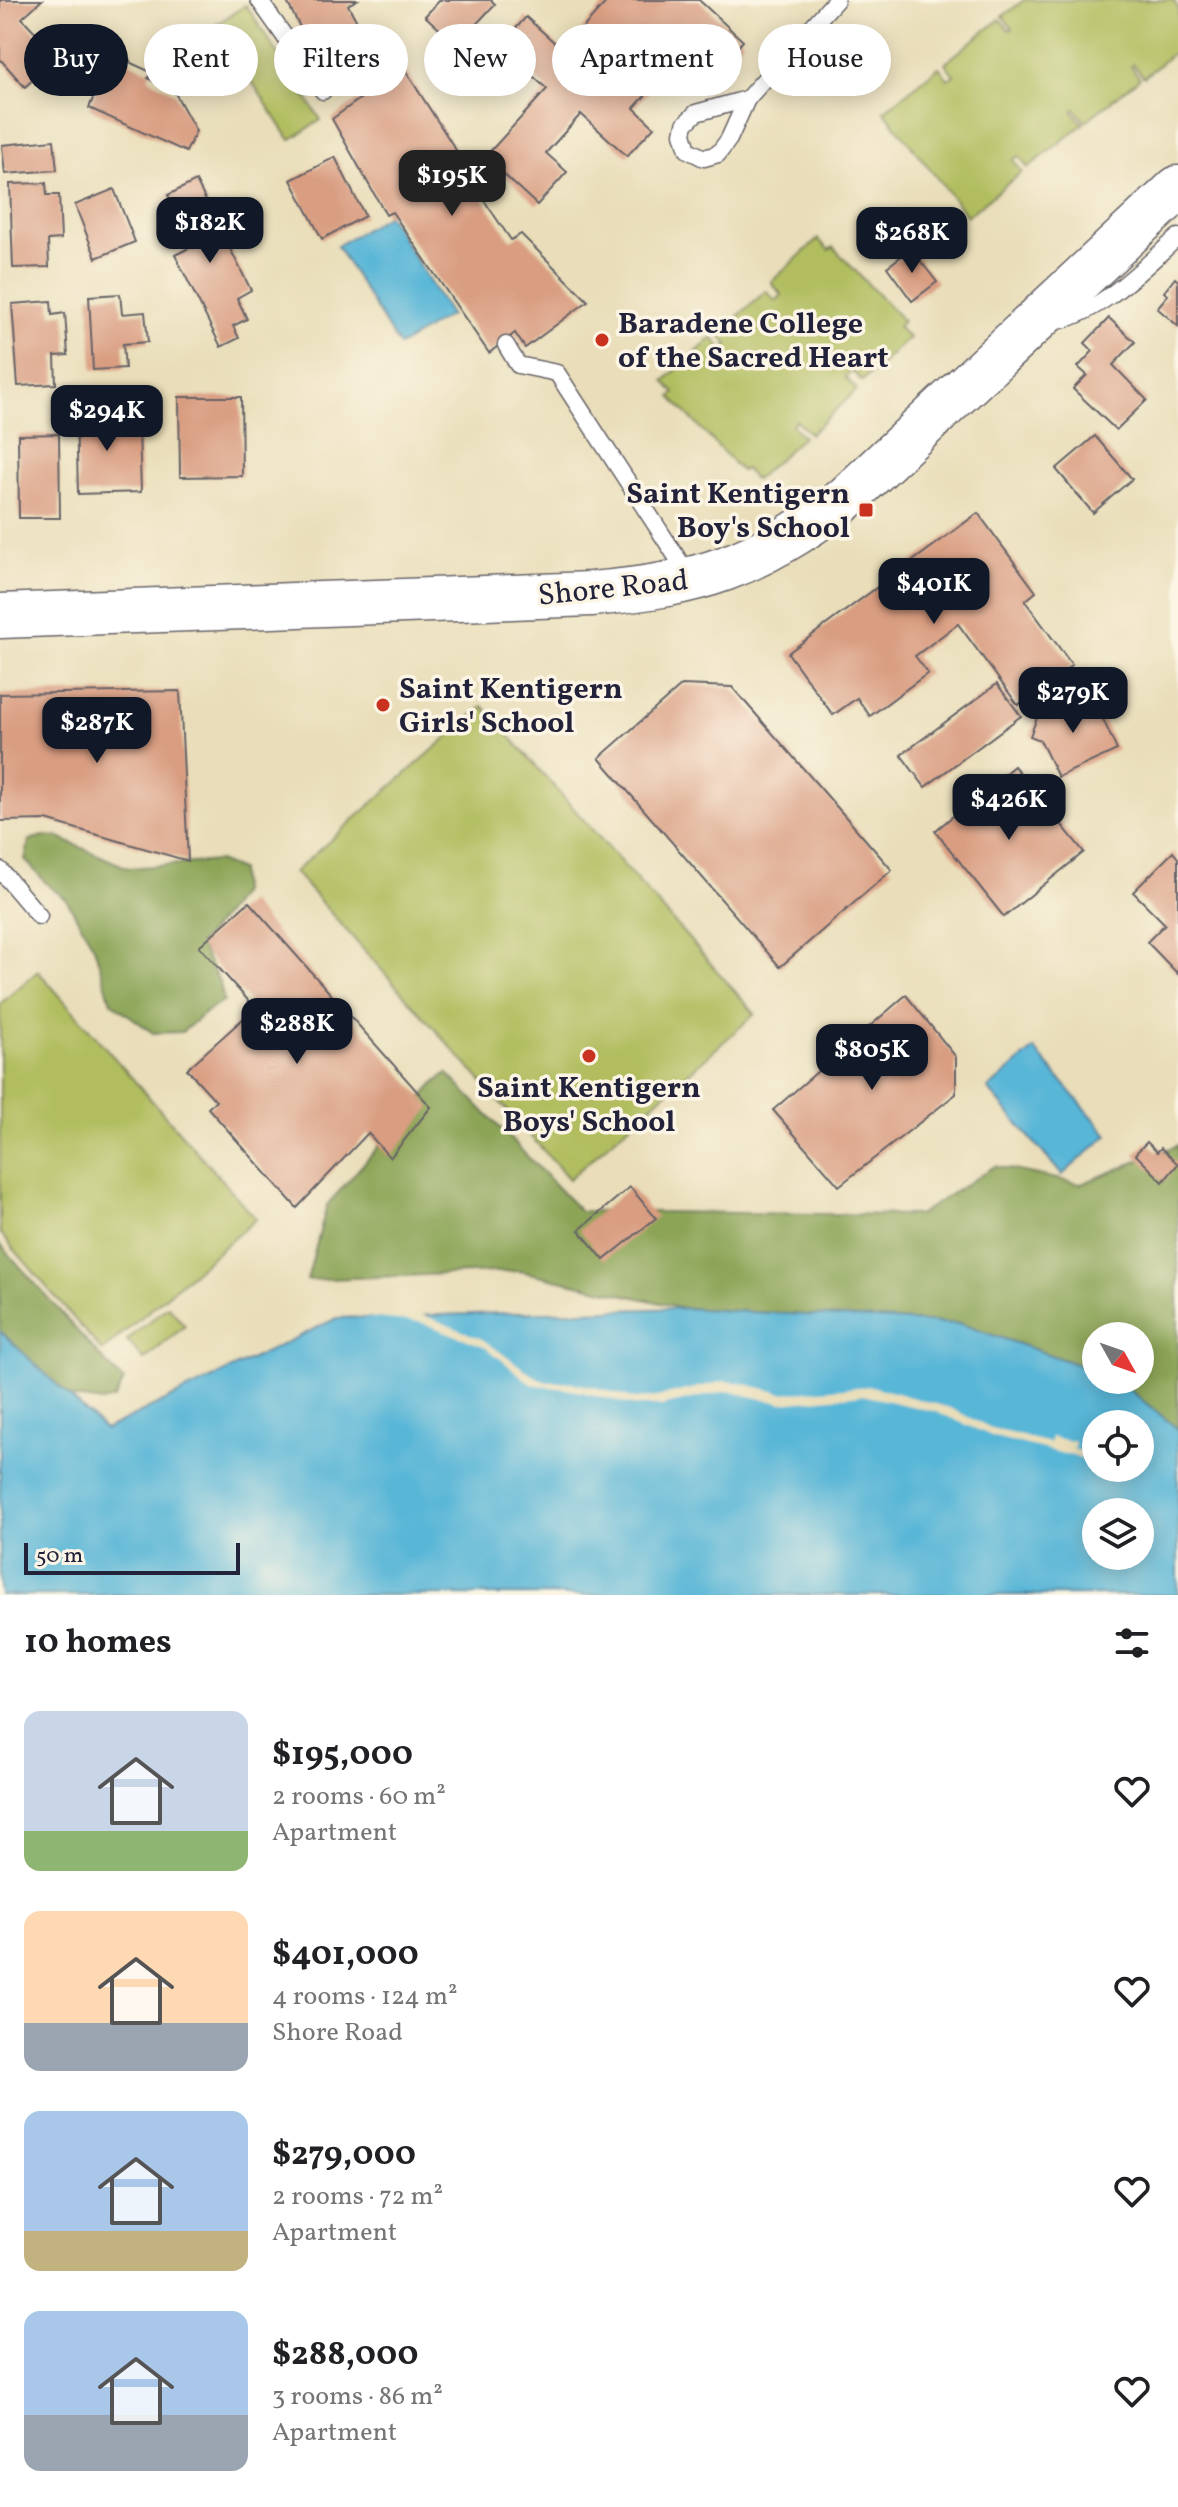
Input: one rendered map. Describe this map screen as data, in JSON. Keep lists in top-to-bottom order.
{
  "streets": {
    "main road": ["Shore Road"]
  },
  "places": {
    "other": ["Baradene College of the Sacred Heart", "Saint Kentigern Girls' School", "Saint Kentigern Boys' School"],
    "transit": ["Saint Kentigern Boy's School"]
  },
  "scale_bar": "50 m",
  "north": "bottom right",
  "page": {
    "chip": [
      "Buy",
      "Rent",
      "Filters",
      "New",
      "Apartment",
      "House"
    ],
    "price": [
      "$195K",
      "$182K",
      "$268K",
      "$294K",
      "$401K",
      "$279K",
      "$287K",
      "$426K",
      "$288K",
      "$805K"
    ],
    "scale": "50 m",
    "heading": "10 homes",
    "list": [
      {
        "name": "$195,000",
        "note": "2 rooms · 60 m² · Apartment"
      },
      {
        "name": "$401,000",
        "note": "4 rooms · 124 m² · Shore Road"
      },
      {
        "name": "$279,000",
        "note": "2 rooms · 72 m² · Apartment"
      },
      {
        "name": "$288,000",
        "note": "3 rooms · 86 m² · Apartment"
      }
    ]
  }
}
